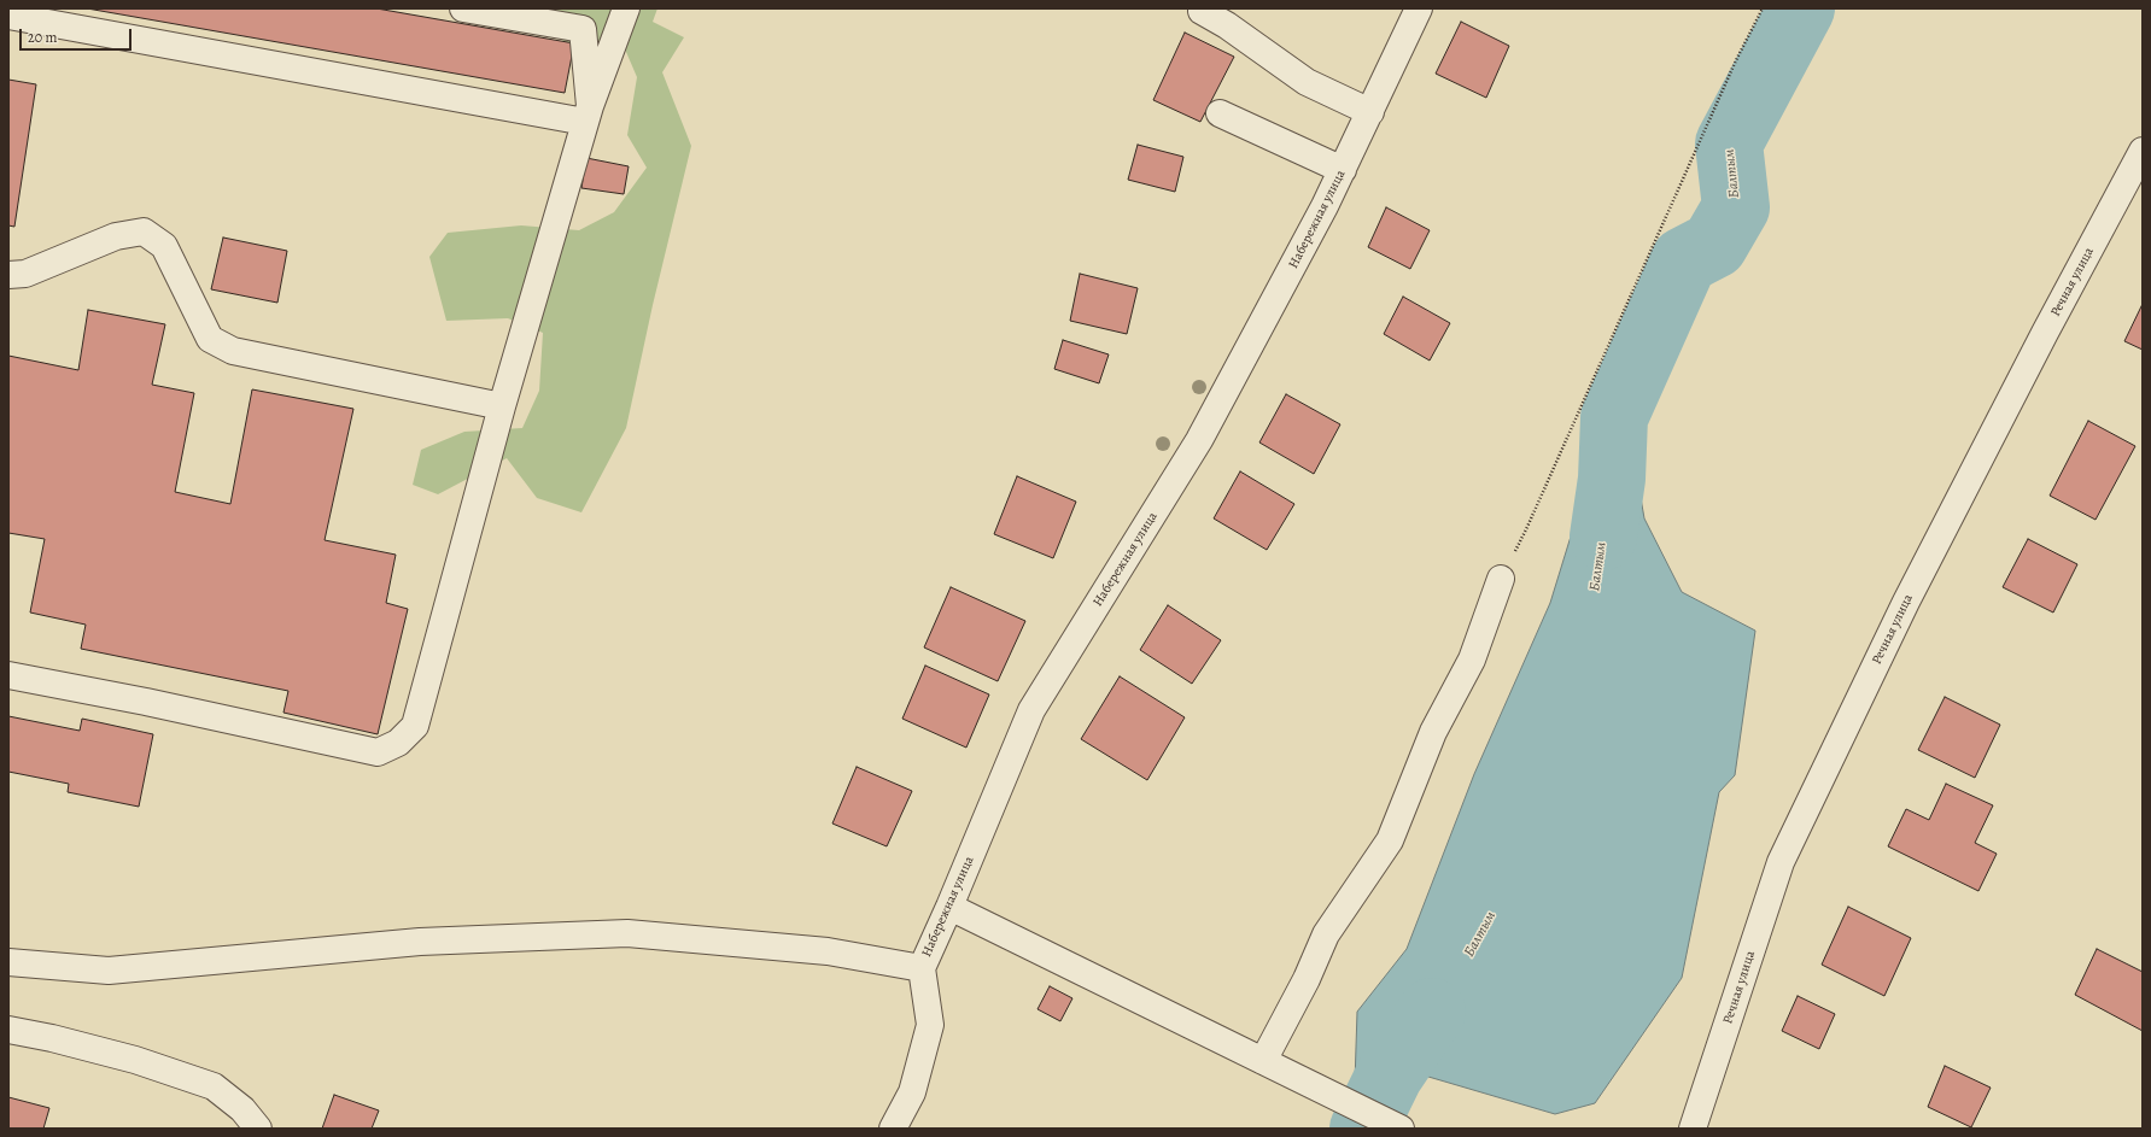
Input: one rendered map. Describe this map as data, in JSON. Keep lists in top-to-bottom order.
{
  "streets": {
    "street": ["Набережная улица", "Речная улица"]
  },
  "water": ["Балтым"],
  "scale_bar": "20 m"
}
